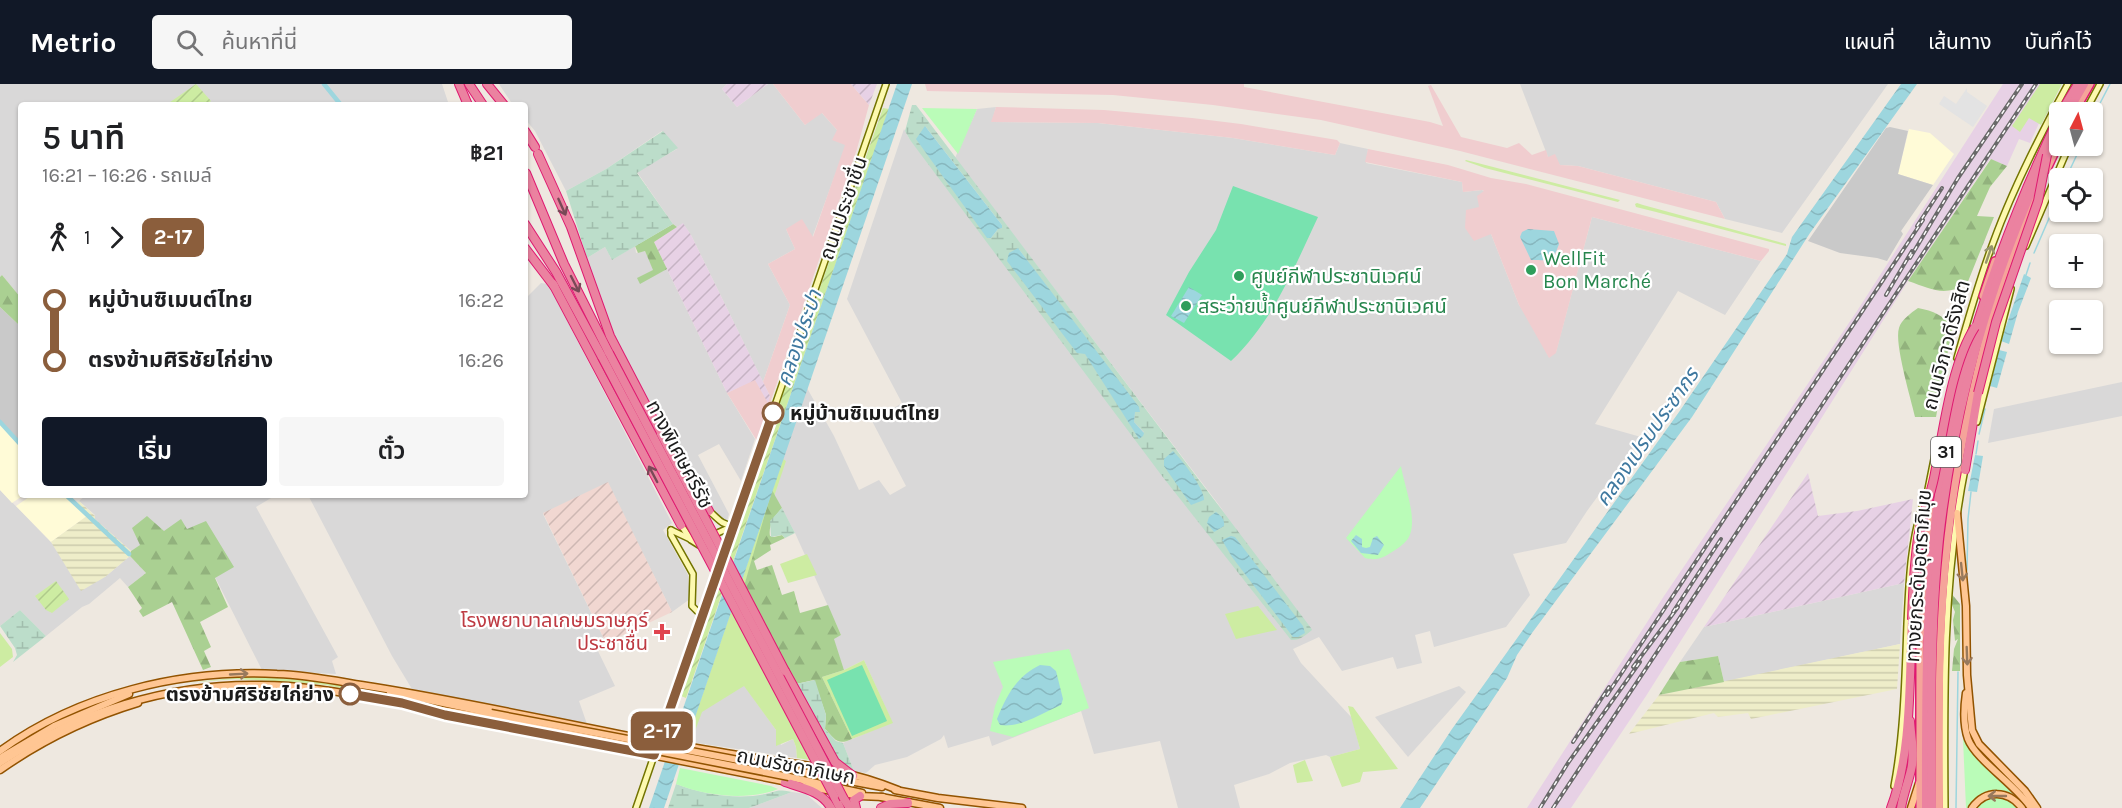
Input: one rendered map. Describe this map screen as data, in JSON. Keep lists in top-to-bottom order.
{
  "streets": {
    "highway": [
      "ถนนวิภาวดีรังสิต",
      "31",
      "ทางพิเศษศรีรัช",
      "ทางยกระดับอุตราภิมุข"
    ],
    "main road": ["ถนนประชาชื่น", "ถนนรัชดาภิเษก"]
  },
  "crossings": [
    ["ถนนประชาชื่น", "ถนนรัชดาภิเษก"],
    ["ถนนวิภาวดีรังสิต", "31"],
    ["ถนนวิภาวดีรังสิต", "ทางยกระดับอุตราภิมุข"]
  ],
  "water": ["คลองประปา", "คลองเปรมประชากร"],
  "places": {
    "other": [
      "WellFit Bon Marché",
      "ศูนย์กีฬาประชานิเวศน์",
      "สระว่ายน้ำศูนย์กีฬาประชานิเวศน์",
      "หมู่บ้านซิเมนต์ไทย",
      "ตรงข้ามศิริชัยไก่ย่าง"
    ],
    "health": ["โรงพยาบาลเกษมราษฎร์ ประชาชื่น"]
  },
  "lines": ["bus line 2-17"],
  "north": "top",
  "page": {
    "header": "Metrio",
    "search": "ค้นหาที่นี่",
    "nav": ["แผนที่", "เส้นทาง", "บันทึกไว้"],
    "on_map": "2-17",
    "map_buttons": ["+", "−"],
    "heading": ["5 นาที", "16:21 – 16:26 · รถเมล์", "฿21"],
    "legs": ["1", "2-17"],
    "list": [
      {
        "name": "หมู่บ้านซิเมนต์ไทย",
        "value": "16:22"
      },
      {
        "name": "ตรงข้ามศิริชัยไก่ย่าง",
        "value": "16:26"
      }
    ],
    "buttons": ["เริ่ม", "ตั๋ว"]
  }
}
